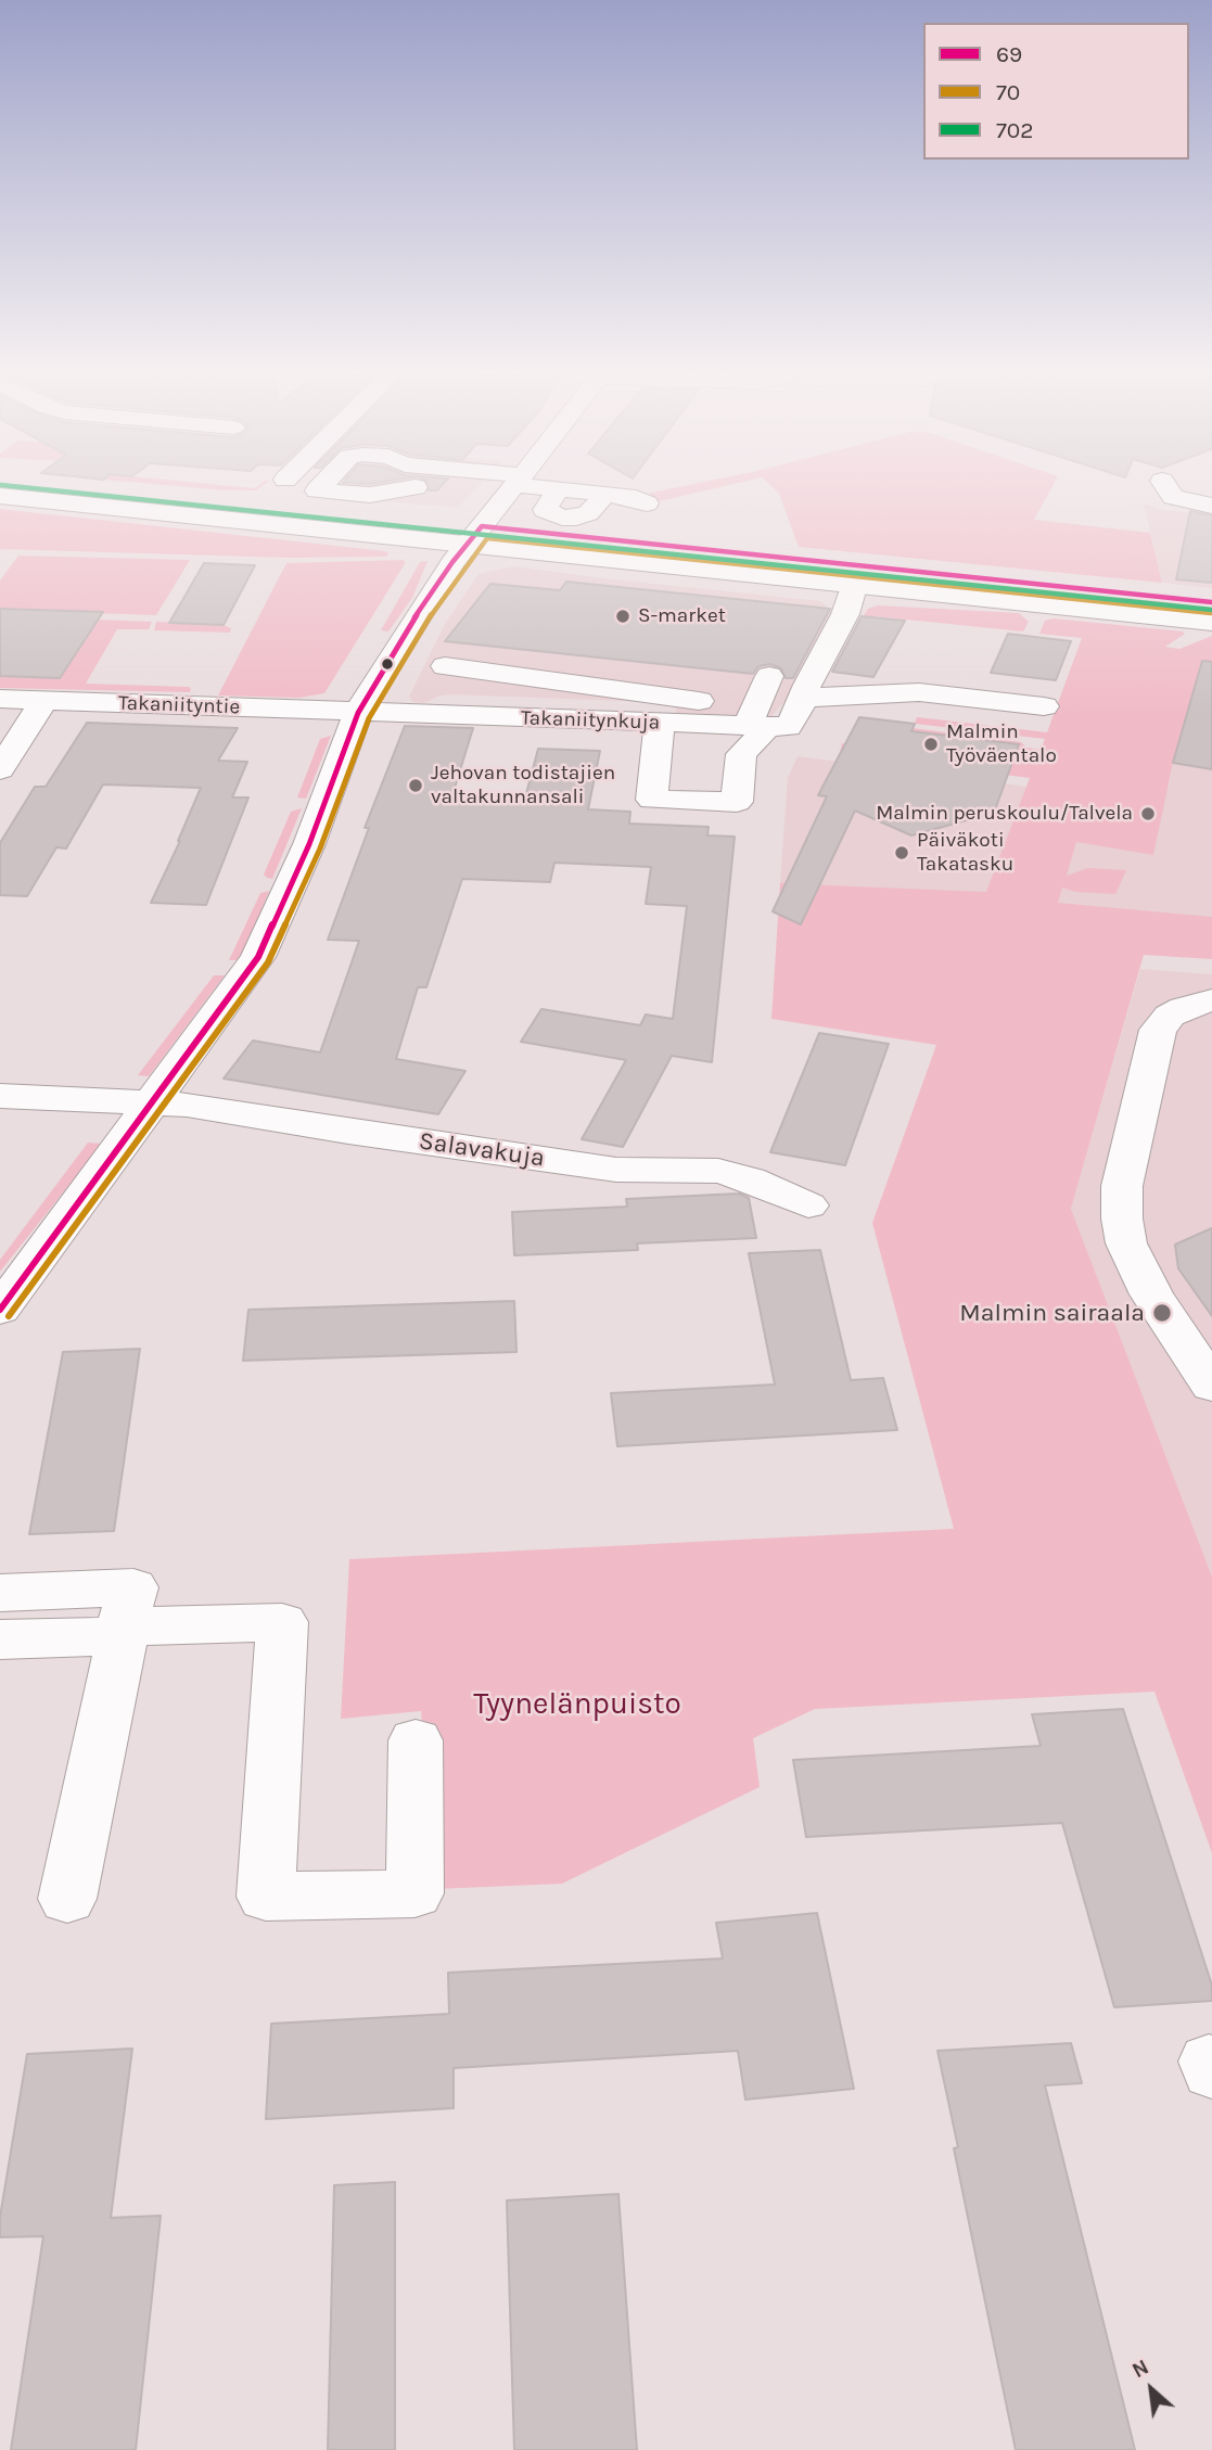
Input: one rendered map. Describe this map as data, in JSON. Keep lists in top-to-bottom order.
{
  "streets": {
    "street": ["Takaniityntie", "Takaniitynkuja", "Salavakuja"]
  },
  "crossings": [
    ["Takaniityntie", "Takaniitynkuja"]
  ],
  "parks": ["Tyynelänpuisto"],
  "places": [
    "S-market",
    "Malmin Työväentalo",
    "Jehovan todistajien valtakunnansali",
    "Malmin peruskoulu/Talvela",
    "Päiväkoti Takatasku",
    "Malmin sairaala"
  ],
  "lines": ["transit line 702", "transit line 69", "transit line 70"],
  "legend": ["69", "70", "702"],
  "north": "top left"
}
